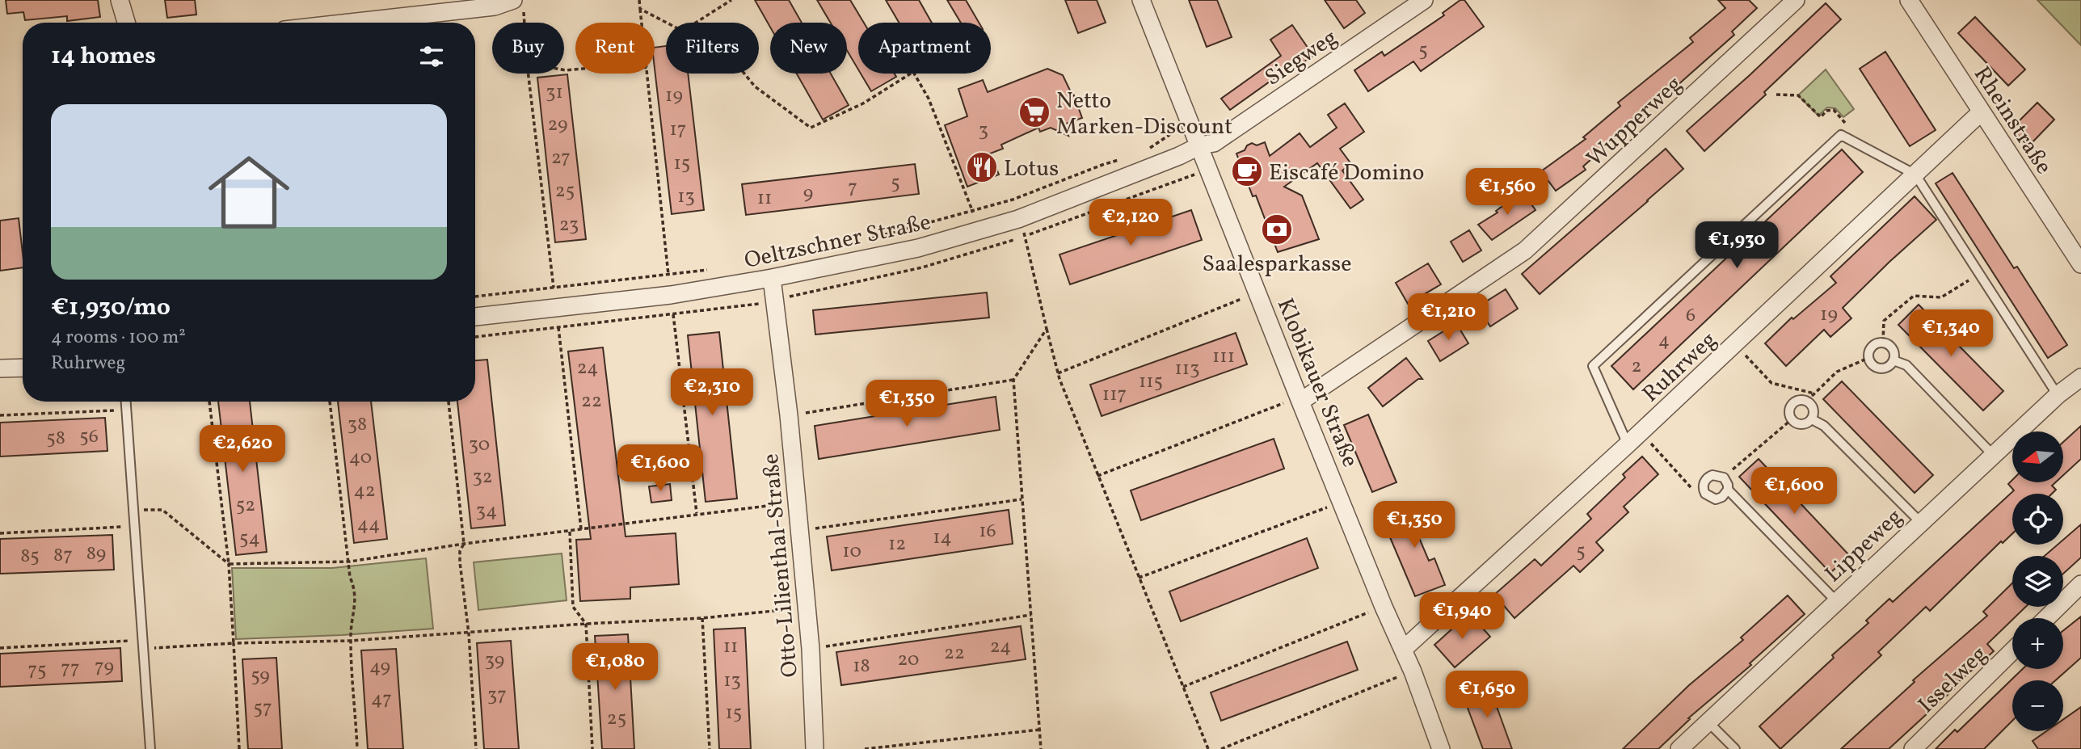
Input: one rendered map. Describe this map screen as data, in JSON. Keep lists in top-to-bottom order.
{
  "streets": {
    "street": [
      "Siegweg",
      "Rheinstraße",
      "Wupperweg",
      "Oeltzschner Straße",
      "Ruhrweg",
      "Klobikauer Straße",
      "Lippeweg",
      "Otto-Lilienthal-Straße",
      "Isselweg"
    ]
  },
  "crossings": [
    ["Siegweg", "Oeltzschner Straße"],
    ["Siegweg", "Klobikauer Straße"],
    ["Rheinstraße", "Ruhrweg"],
    ["Wupperweg", "Klobikauer Straße"],
    ["Oeltzschner Straße", "Klobikauer Straße"],
    ["Oeltzschner Straße", "Otto-Lilienthal-Straße"],
    ["Ruhrweg", "Klobikauer Straße"]
  ],
  "places": {
    "supermarket": ["Netto Marken-Discount"],
    "restaurant": ["Lotus"],
    "cafe": ["Eiscafé Domino"],
    "bank": ["Saalesparkasse"]
  },
  "house_numbers": [
    "5",
    "31",
    "19",
    "29",
    "17",
    "3",
    "27",
    "15",
    "5",
    "7",
    "25",
    "9",
    "13",
    "11",
    "23",
    "19",
    "6",
    "4",
    "111",
    "2",
    "24",
    "113",
    "115",
    "117",
    "22",
    "38",
    "56",
    "58",
    "30",
    "40",
    "32",
    "42",
    "52",
    "34",
    "44",
    "16",
    "14",
    "54",
    "12",
    "10",
    "5",
    "89",
    "87",
    "85",
    "11",
    "24",
    "22",
    "20",
    "39",
    "18",
    "79",
    "49",
    "77",
    "75",
    "59",
    "13",
    "37",
    "47",
    "57",
    "15",
    "25"
  ],
  "north": "left",
  "page": {
    "chip": [
      "Buy",
      "Rent",
      "Filters",
      "New",
      "Apartment"
    ],
    "heading": "14 homes",
    "list": [
      {
        "name": "€1,930/mo",
        "note": "4 rooms · 100 m² · Ruhrweg"
      }
    ],
    "price": [
      "€1,560",
      "€2,120",
      "€1,930",
      "€1,210",
      "€1,340",
      "€2,310",
      "€1,350",
      "€2,620",
      "€1,600",
      "€1,600",
      "€1,350",
      "€1,940",
      "€1,080",
      "€1,650"
    ],
    "map_buttons": ["+", "−"]
  }
}
